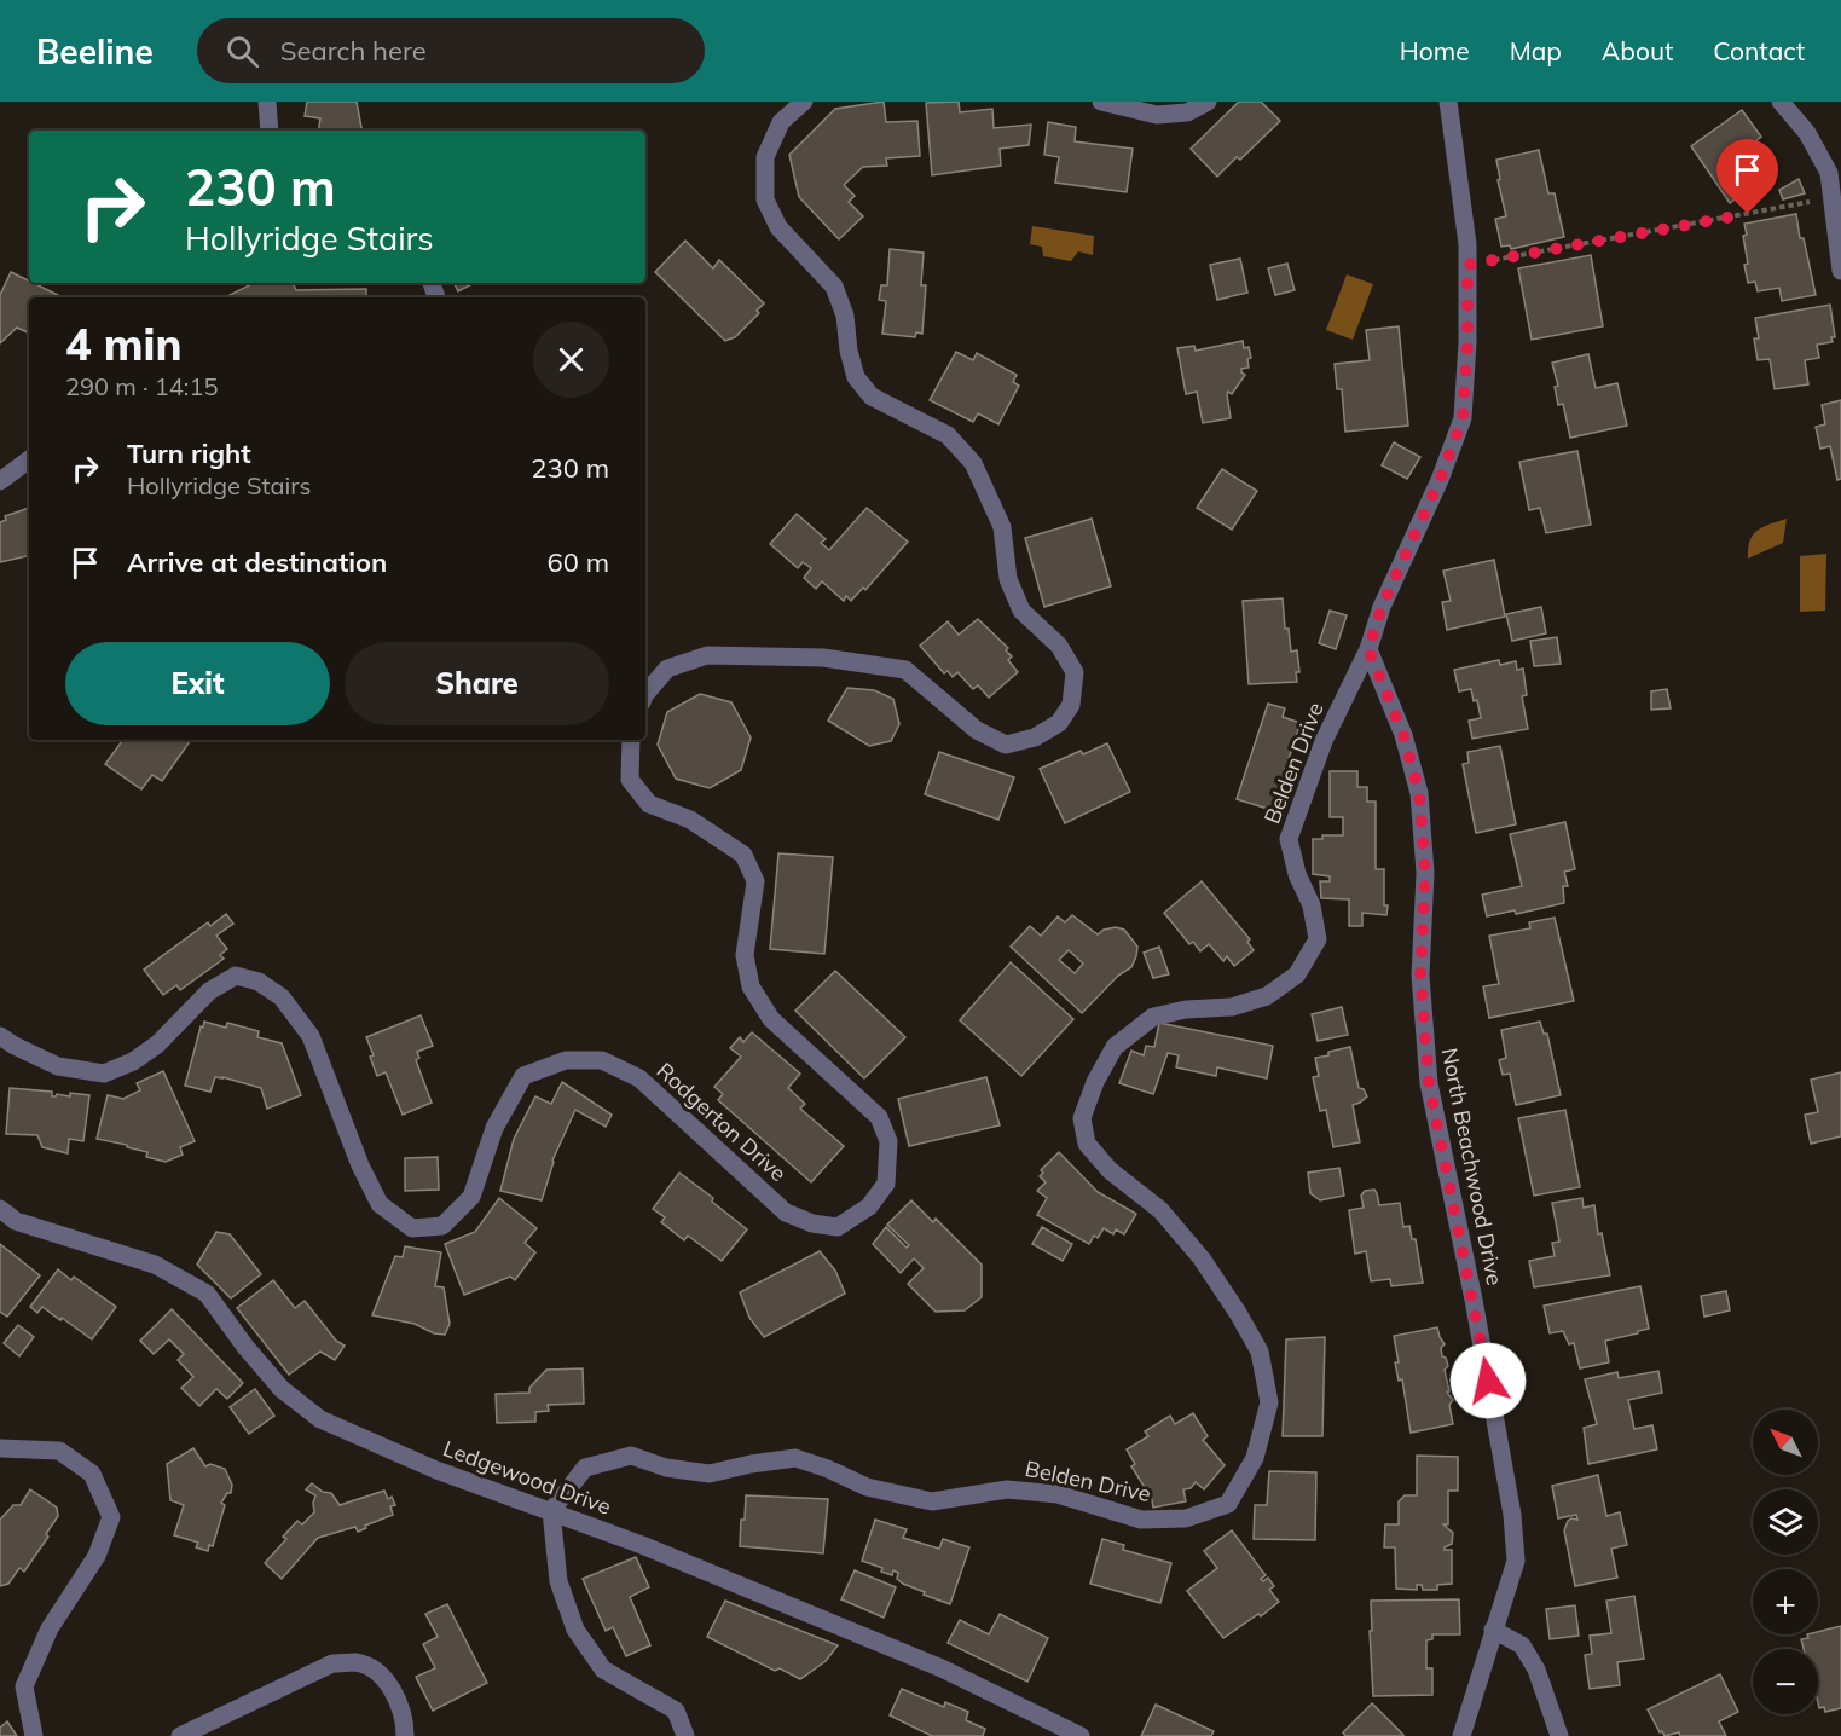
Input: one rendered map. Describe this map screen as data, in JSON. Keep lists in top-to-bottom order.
{
  "streets": {
    "street": [
      "Belden Drive",
      "Rodgerton Drive",
      "North Beachwood Drive",
      "Ledgewood Drive"
    ]
  },
  "crossings": [
    ["Belden Drive", "North Beachwood Drive"],
    ["Belden Drive", "Ledgewood Drive"]
  ],
  "north": "top left",
  "page": {
    "header": "Beeline",
    "search": "Search here",
    "nav": [
      "Home",
      "Map",
      "About",
      "Contact"
    ],
    "turn": ["230 m", "Hollyridge Stairs"],
    "heading": ["4 min", "290 m · 14:15"],
    "list": [
      {
        "name": "Turn right",
        "note": "Hollyridge Stairs",
        "value": "230 m"
      },
      {
        "name": "Arrive at destination",
        "value": "60 m"
      }
    ],
    "buttons": ["Exit", "Share"],
    "map_buttons": ["+", "−"]
  }
}
